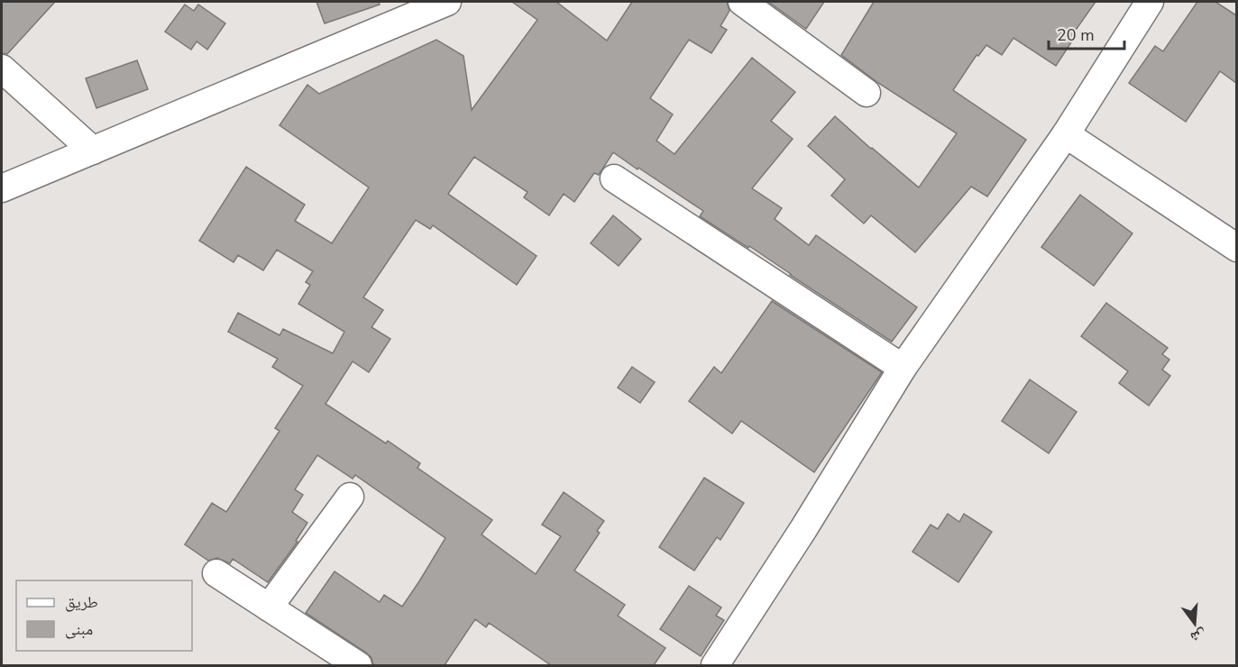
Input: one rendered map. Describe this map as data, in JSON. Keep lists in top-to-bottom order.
{
  "legend": ["طريق", "مبنى"],
  "scale_bar": "20 m",
  "north": "bottom"
}
